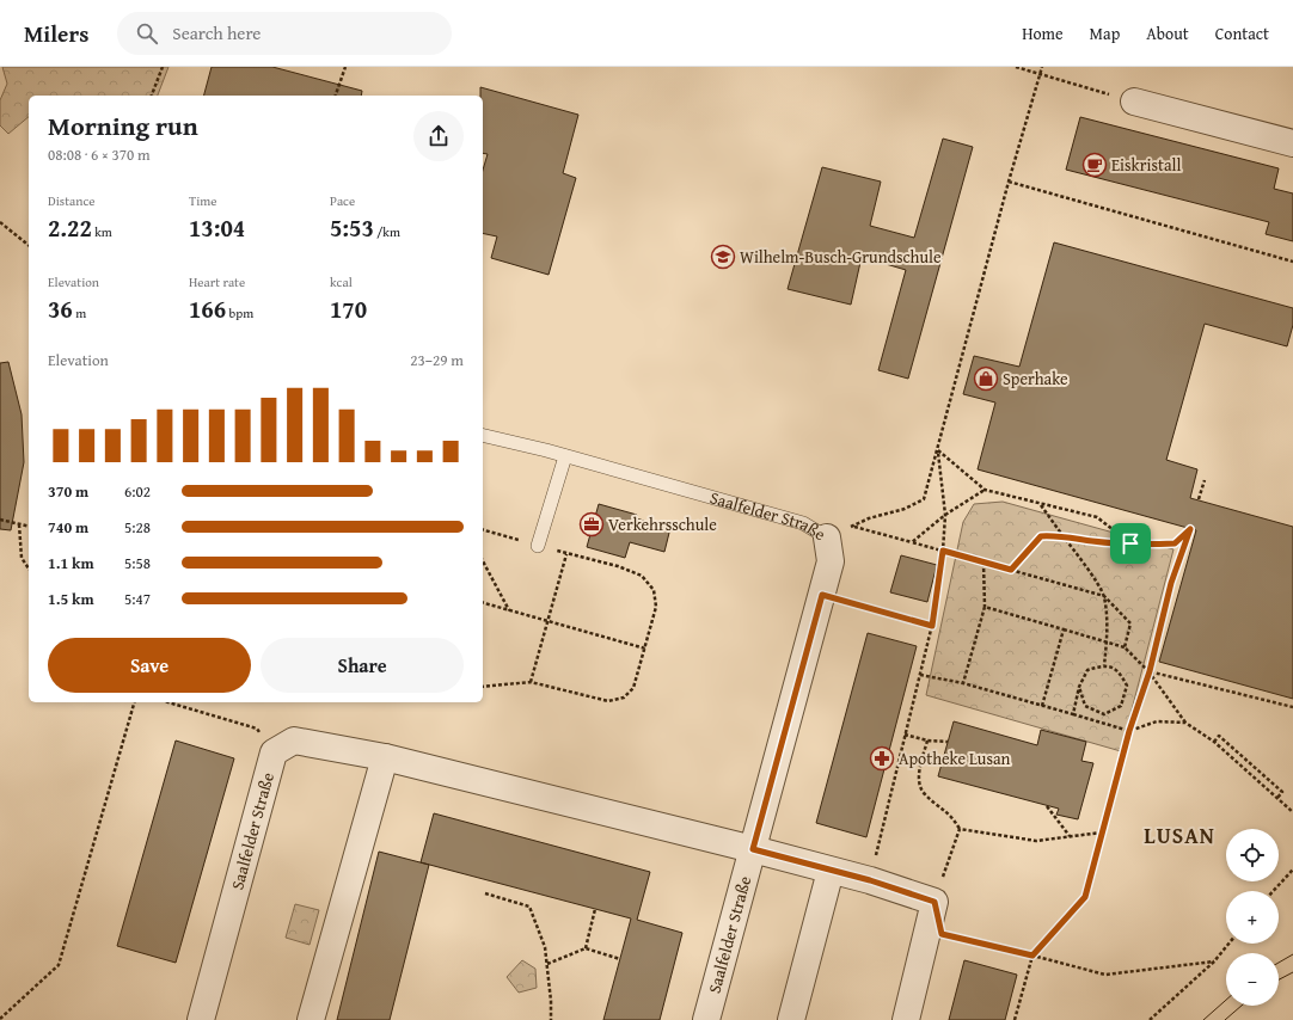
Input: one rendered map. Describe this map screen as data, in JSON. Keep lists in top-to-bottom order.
{
  "streets": {
    "street": ["Saalfelder Straße"]
  },
  "districts": ["LUSAN"],
  "places": {
    "cafe": ["Eiskristall"],
    "school or university": ["Wilhelm-Busch-Grundschule"],
    "shop": ["Sperhake"],
    "office": ["Verkehrsschule"],
    "pharmacy": ["Apotheke Lusan"]
  },
  "page": {
    "header": "Milers",
    "search": "Search here",
    "nav": [
      "Home",
      "Map",
      "About",
      "Contact"
    ],
    "heading": ["Morning run", "08:08 · 6 × 370 m"],
    "stats": [
      ["Distance", "2.22 km"],
      ["Time", "13:04"],
      ["Pace", "5:53 /km"],
      ["Elevation", "36 m"],
      ["Heart rate", "166 bpm"],
      ["kcal", "170"]
    ],
    "chart": ["Elevation", "23–29 m"],
    "list": [
      {
        "name": "370 m",
        "note": "6:02"
      },
      {
        "name": "740 m",
        "note": "5:28"
      },
      {
        "name": "1.1 km",
        "note": "5:58"
      },
      {
        "name": "1.5 km",
        "note": "5:47"
      }
    ],
    "buttons": ["Save", "Share"],
    "map_buttons": ["+", "−"]
  }
}
